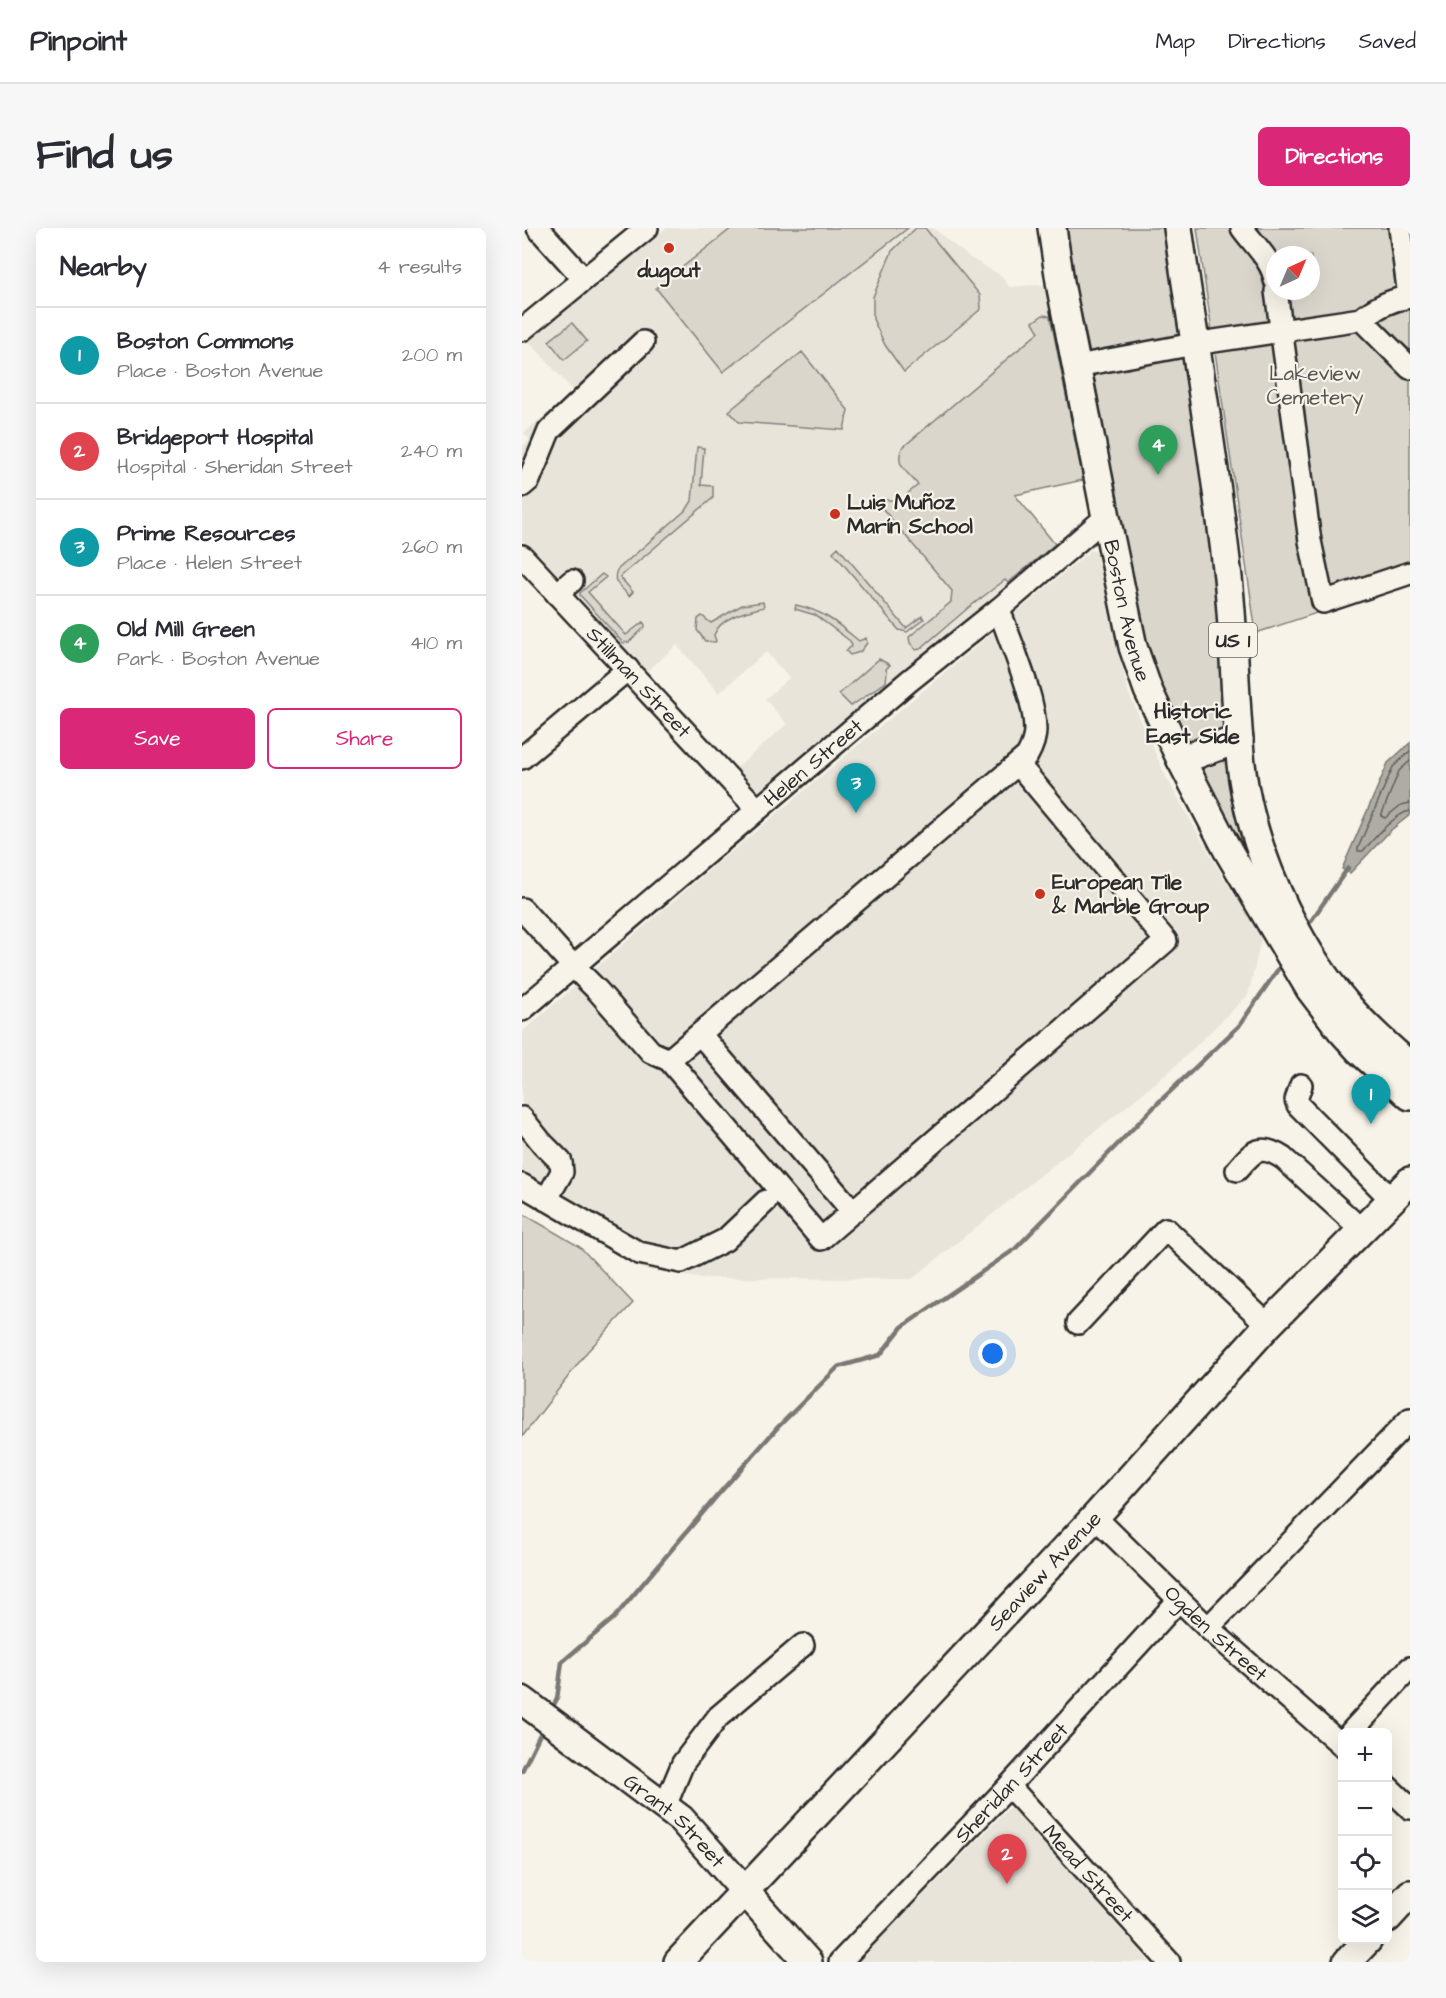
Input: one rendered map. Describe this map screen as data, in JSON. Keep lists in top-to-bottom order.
{
  "streets": {
    "main road": [
      "Boston Avenue",
      "US 1",
      "Seaview Avenue",
      "Grant Street"
    ],
    "street": [
      "Stillman Street",
      "Helen Street",
      "Ogden Street",
      "Sheridan Street",
      "Mead Street"
    ]
  },
  "crossings": [
    ["Boston Avenue", "Helen Street"],
    ["Stillman Street", "Helen Street"],
    ["Seaview Avenue", "Ogden Street"],
    ["Seaview Avenue", "Grant Street"],
    ["Ogden Street", "Sheridan Street"],
    ["Sheridan Street", "Mead Street"]
  ],
  "districts": ["Historic East Side"],
  "parks": ["Lakeview Cemetery"],
  "places": ["dugout", "Luis Muñoz Marín School", "European Tile & Marble Group"],
  "north": "top right",
  "page": {
    "header": "Pinpoint",
    "nav": ["Map", "Directions", "Saved"],
    "title": "Find us",
    "buttons": [
      "Directions",
      ["Save", "Share"]
    ],
    "heading": ["Nearby", "4 results"],
    "list": [
      {
        "mark": "1",
        "name": "Boston Commons",
        "note": "Place · Boston Avenue",
        "value": "200 m"
      },
      {
        "mark": "2",
        "name": "Bridgeport Hospital",
        "note": "Hospital · Sheridan Street",
        "value": "240 m"
      },
      {
        "mark": "3",
        "name": "Prime Resources",
        "note": "Place · Helen Street",
        "value": "260 m"
      },
      {
        "mark": "4",
        "name": "Old Mill Green",
        "note": "Park · Boston Avenue",
        "value": "410 m"
      }
    ],
    "pins": [
      "4",
      "3",
      "1",
      "2"
    ],
    "map_buttons": ["+", "−"]
  }
}
